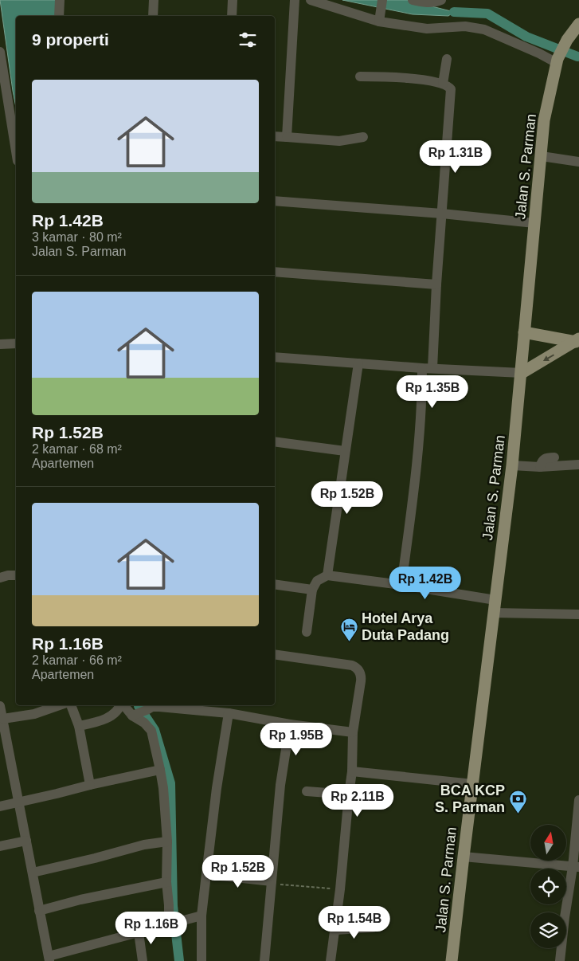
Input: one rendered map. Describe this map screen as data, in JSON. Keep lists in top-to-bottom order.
{
  "streets": {
    "main road": ["Jalan S. Parman"]
  },
  "places": {
    "hotel": ["Hotel Arya Duta Padang"],
    "bank": ["BCA KCP S. Parman"]
  },
  "north": "top",
  "page": {
    "heading": "9 properti",
    "list": [
      {
        "name": "Rp 1.42B",
        "note": "3 kamar · 80 m² · Jalan S. Parman"
      },
      {
        "name": "Rp 1.52B",
        "note": "2 kamar · 68 m² · Apartemen"
      },
      {
        "name": "Rp 1.16B",
        "note": "2 kamar · 66 m² · Apartemen"
      }
    ],
    "price": [
      "Rp 1.31B",
      "Rp 1.35B",
      "Rp 1.52B",
      "Rp 1.42B",
      "Rp 1.95B",
      "Rp 2.11B",
      "Rp 1.52B",
      "Rp 1.54B",
      "Rp 1.16B"
    ]
  }
}
